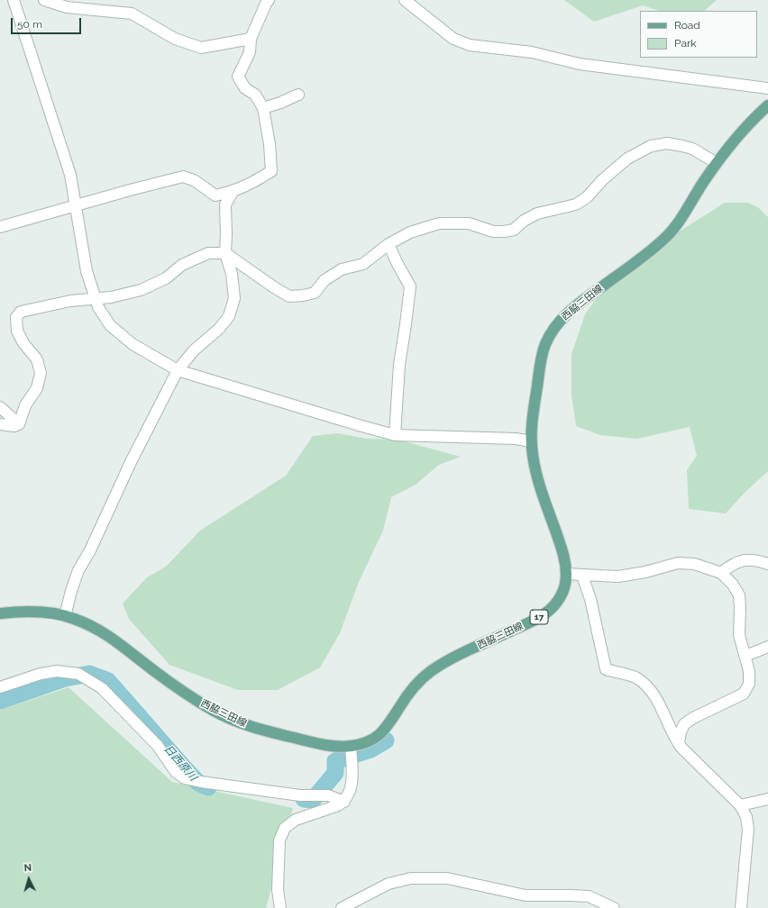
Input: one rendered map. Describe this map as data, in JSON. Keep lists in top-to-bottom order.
{
  "streets": {
    "main road": ["西脇三田線", "17"]
  },
  "water": ["日西原川"],
  "legend": ["Road", "Park"],
  "scale_bar": "50 m",
  "north": "top"
}
